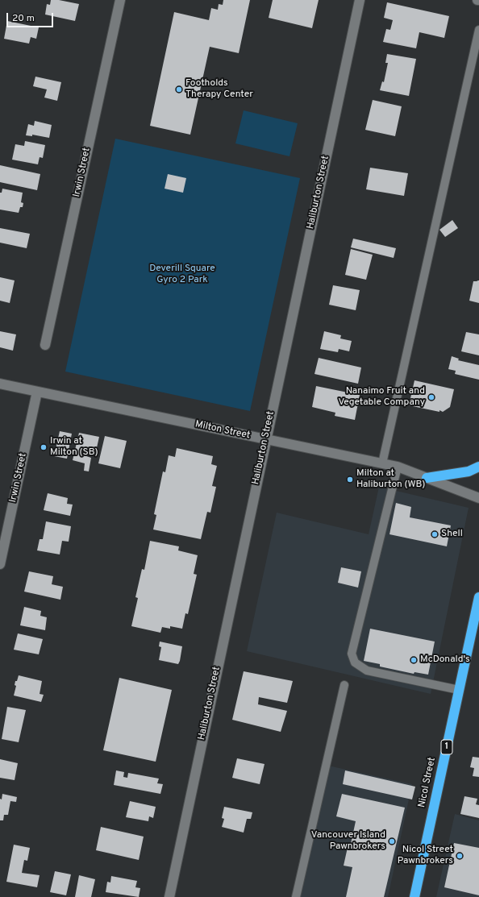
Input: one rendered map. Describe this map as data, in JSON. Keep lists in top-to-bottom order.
{
  "streets": {
    "highway": ["1", "Nicol Street"],
    "street": ["Irwin Street", "Haliburton Street", "Milton Street"]
  },
  "crossings": [
    ["Irwin Street", "Milton Street"],
    ["Haliburton Street", "Milton Street"]
  ],
  "parks": ["Deverill Square Gyro 2 Park"],
  "places": [
    "Footholds Therapy Center",
    "Nanaimo Fruit and Vegetable Company",
    "Irwin at Milton (SB)",
    "Milton at Haliburton (WB)",
    "Shell",
    "McDonald's",
    "Vancouver Island Pawnbrokers",
    "Nicol Street Pawnbrokers"
  ],
  "scale_bar": "20 m"
}
